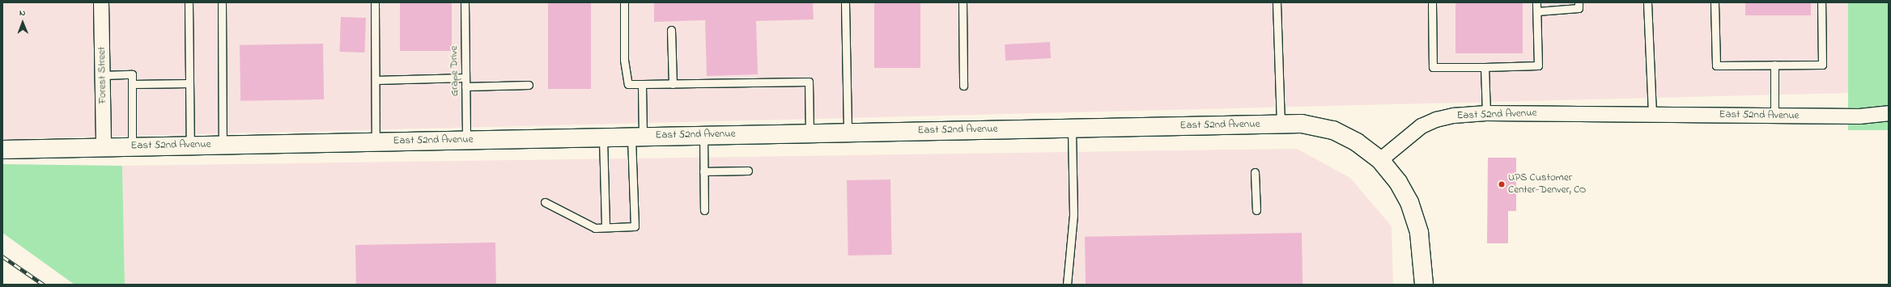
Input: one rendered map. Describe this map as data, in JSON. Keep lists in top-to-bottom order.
{
  "streets": {
    "street": ["Forest Street", "East 52nd Avenue"],
    "lane": ["Grape Drive"]
  },
  "crossings": [
    ["Grape Drive", "East 52nd Avenue"],
    ["Forest Street", "East 52nd Avenue"]
  ],
  "places": ["UPS Customer Center-Denver, CO"],
  "north": "top"
}
